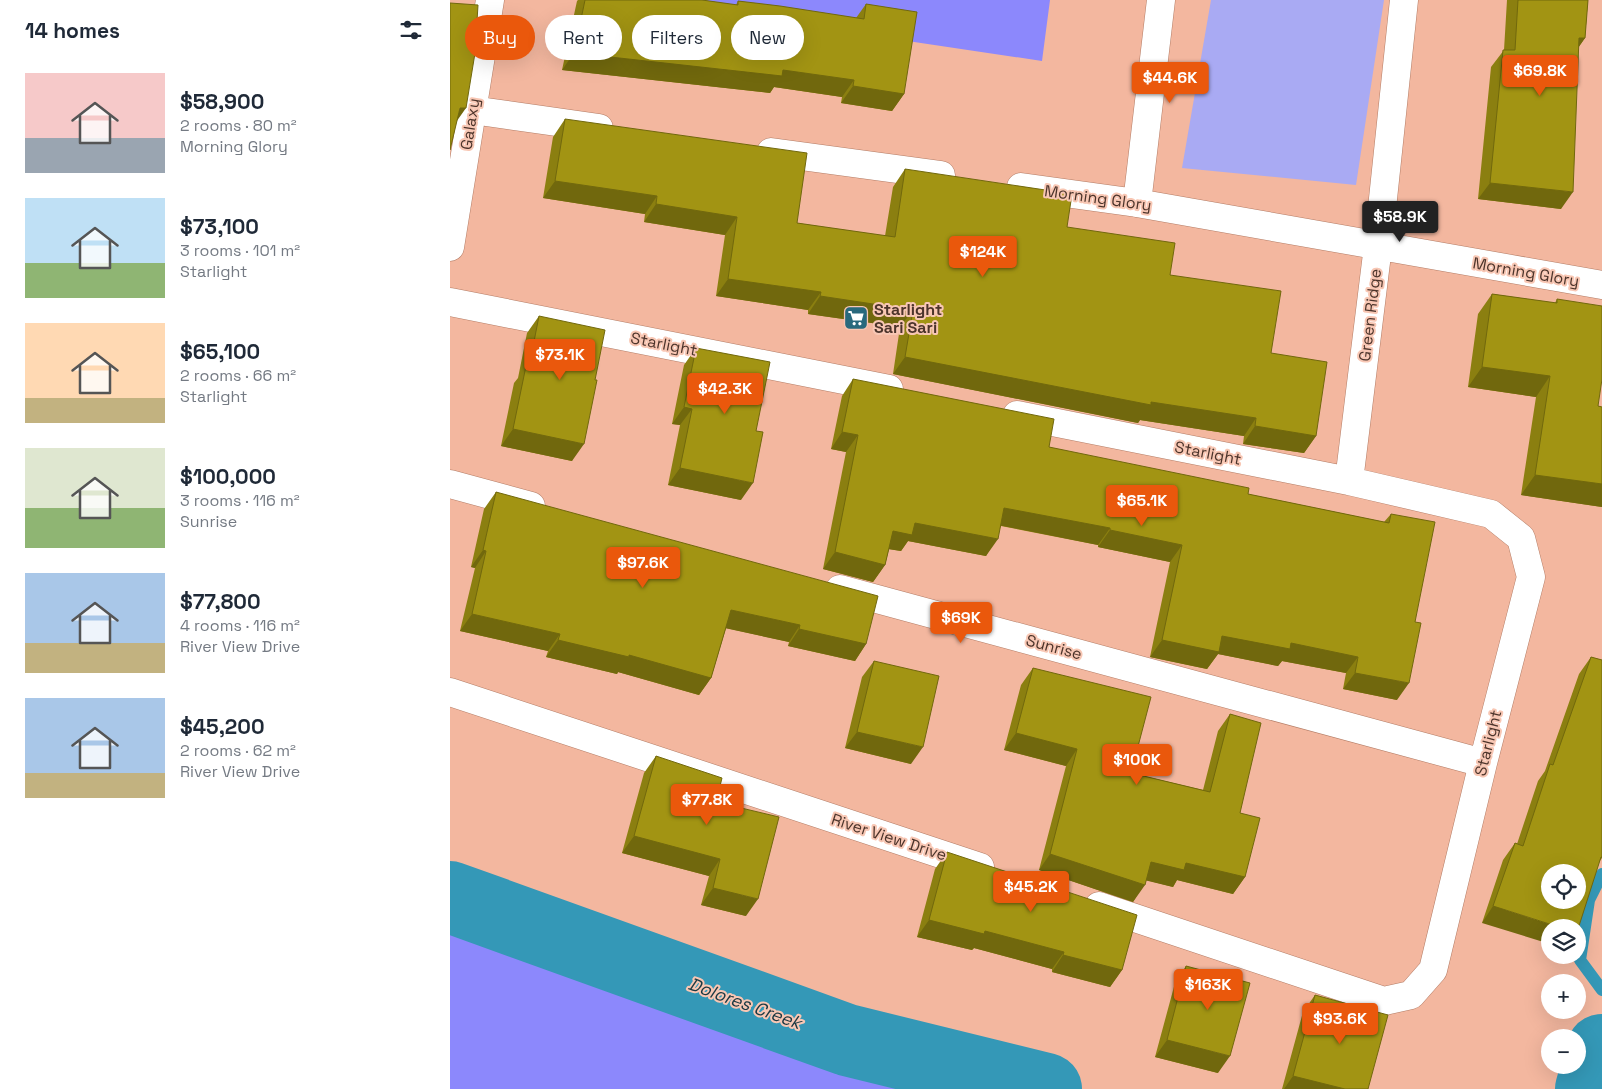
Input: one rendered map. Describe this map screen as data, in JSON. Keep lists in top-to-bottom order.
{
  "streets": {
    "street": [
      "Galaxy",
      "Morning Glory",
      "Green Ridge",
      "Starlight",
      "Sunrise",
      "River View Drive"
    ]
  },
  "crossings": [
    ["Morning Glory", "Green Ridge"],
    ["Green Ridge", "Starlight"],
    ["Starlight", "Sunrise"]
  ],
  "water": ["Dolores Creek"],
  "places": {
    "supermarket": ["Starlight Sari Sari"]
  },
  "page": {
    "heading": "14 homes",
    "chip": [
      "Buy",
      "Rent",
      "Filters",
      "New"
    ],
    "price": [
      "$69.8K",
      "$44.6K",
      "$58.9K",
      "$124K",
      "$73.1K",
      "$42.3K",
      "$65.1K",
      "$97.6K",
      "$69K",
      "$100K",
      "$77.8K",
      "$45.2K",
      "$163K",
      "$93.6K"
    ],
    "list": [
      {
        "name": "$58,900",
        "note": "2 rooms · 80 m² · Morning Glory"
      },
      {
        "name": "$73,100",
        "note": "3 rooms · 101 m² · Starlight"
      },
      {
        "name": "$65,100",
        "note": "2 rooms · 66 m² · Starlight"
      },
      {
        "name": "$100,000",
        "note": "3 rooms · 116 m² · Sunrise"
      },
      {
        "name": "$77,800",
        "note": "4 rooms · 116 m² · River View Drive"
      },
      {
        "name": "$45,200",
        "note": "2 rooms · 62 m² · River View Drive"
      }
    ],
    "map_buttons": ["+", "−"]
  }
}
